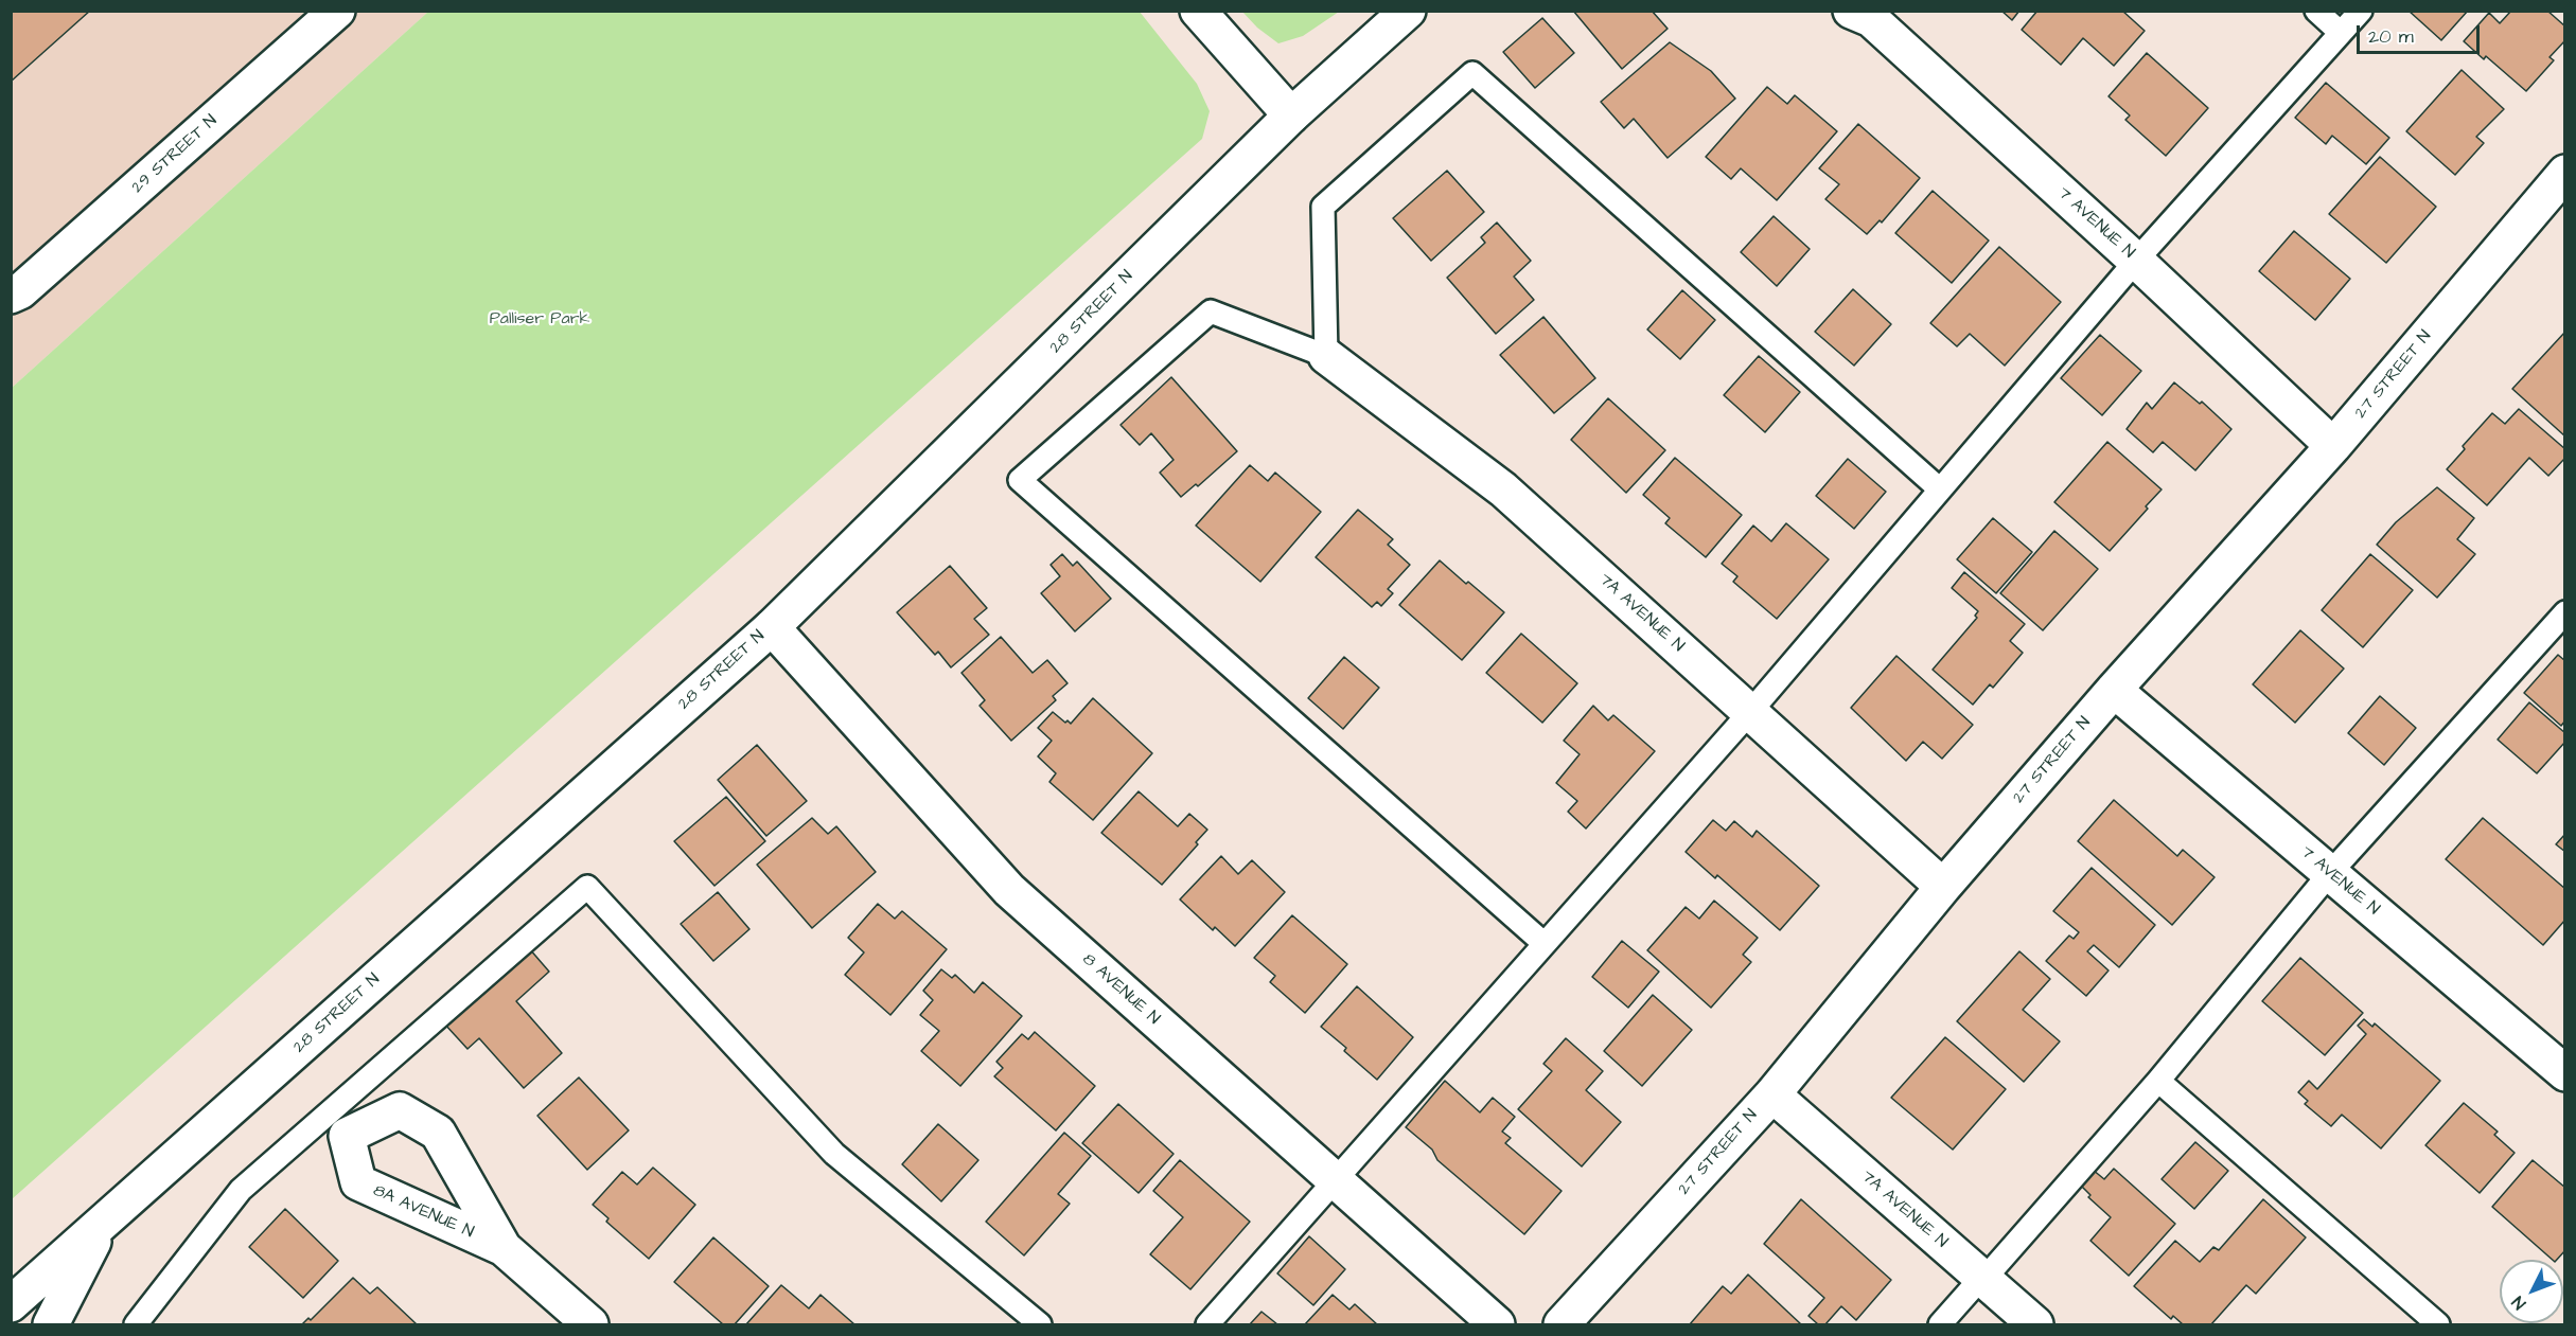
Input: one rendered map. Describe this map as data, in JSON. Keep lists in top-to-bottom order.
{
  "streets": {
    "street": [
      "29 STREET N",
      "7 AVENUE N",
      "28 STREET N",
      "27 STREET N",
      "7A AVENUE N",
      "8 AVENUE N",
      "8A AVENUE N"
    ]
  },
  "crossings": [
    ["7 AVENUE N", "27 STREET N"],
    ["28 STREET N", "8 AVENUE N"],
    ["27 STREET N", "7A AVENUE N"]
  ],
  "parks": ["Palliser Park"],
  "scale_bar": "20 m",
  "north": "bottom left"
}
